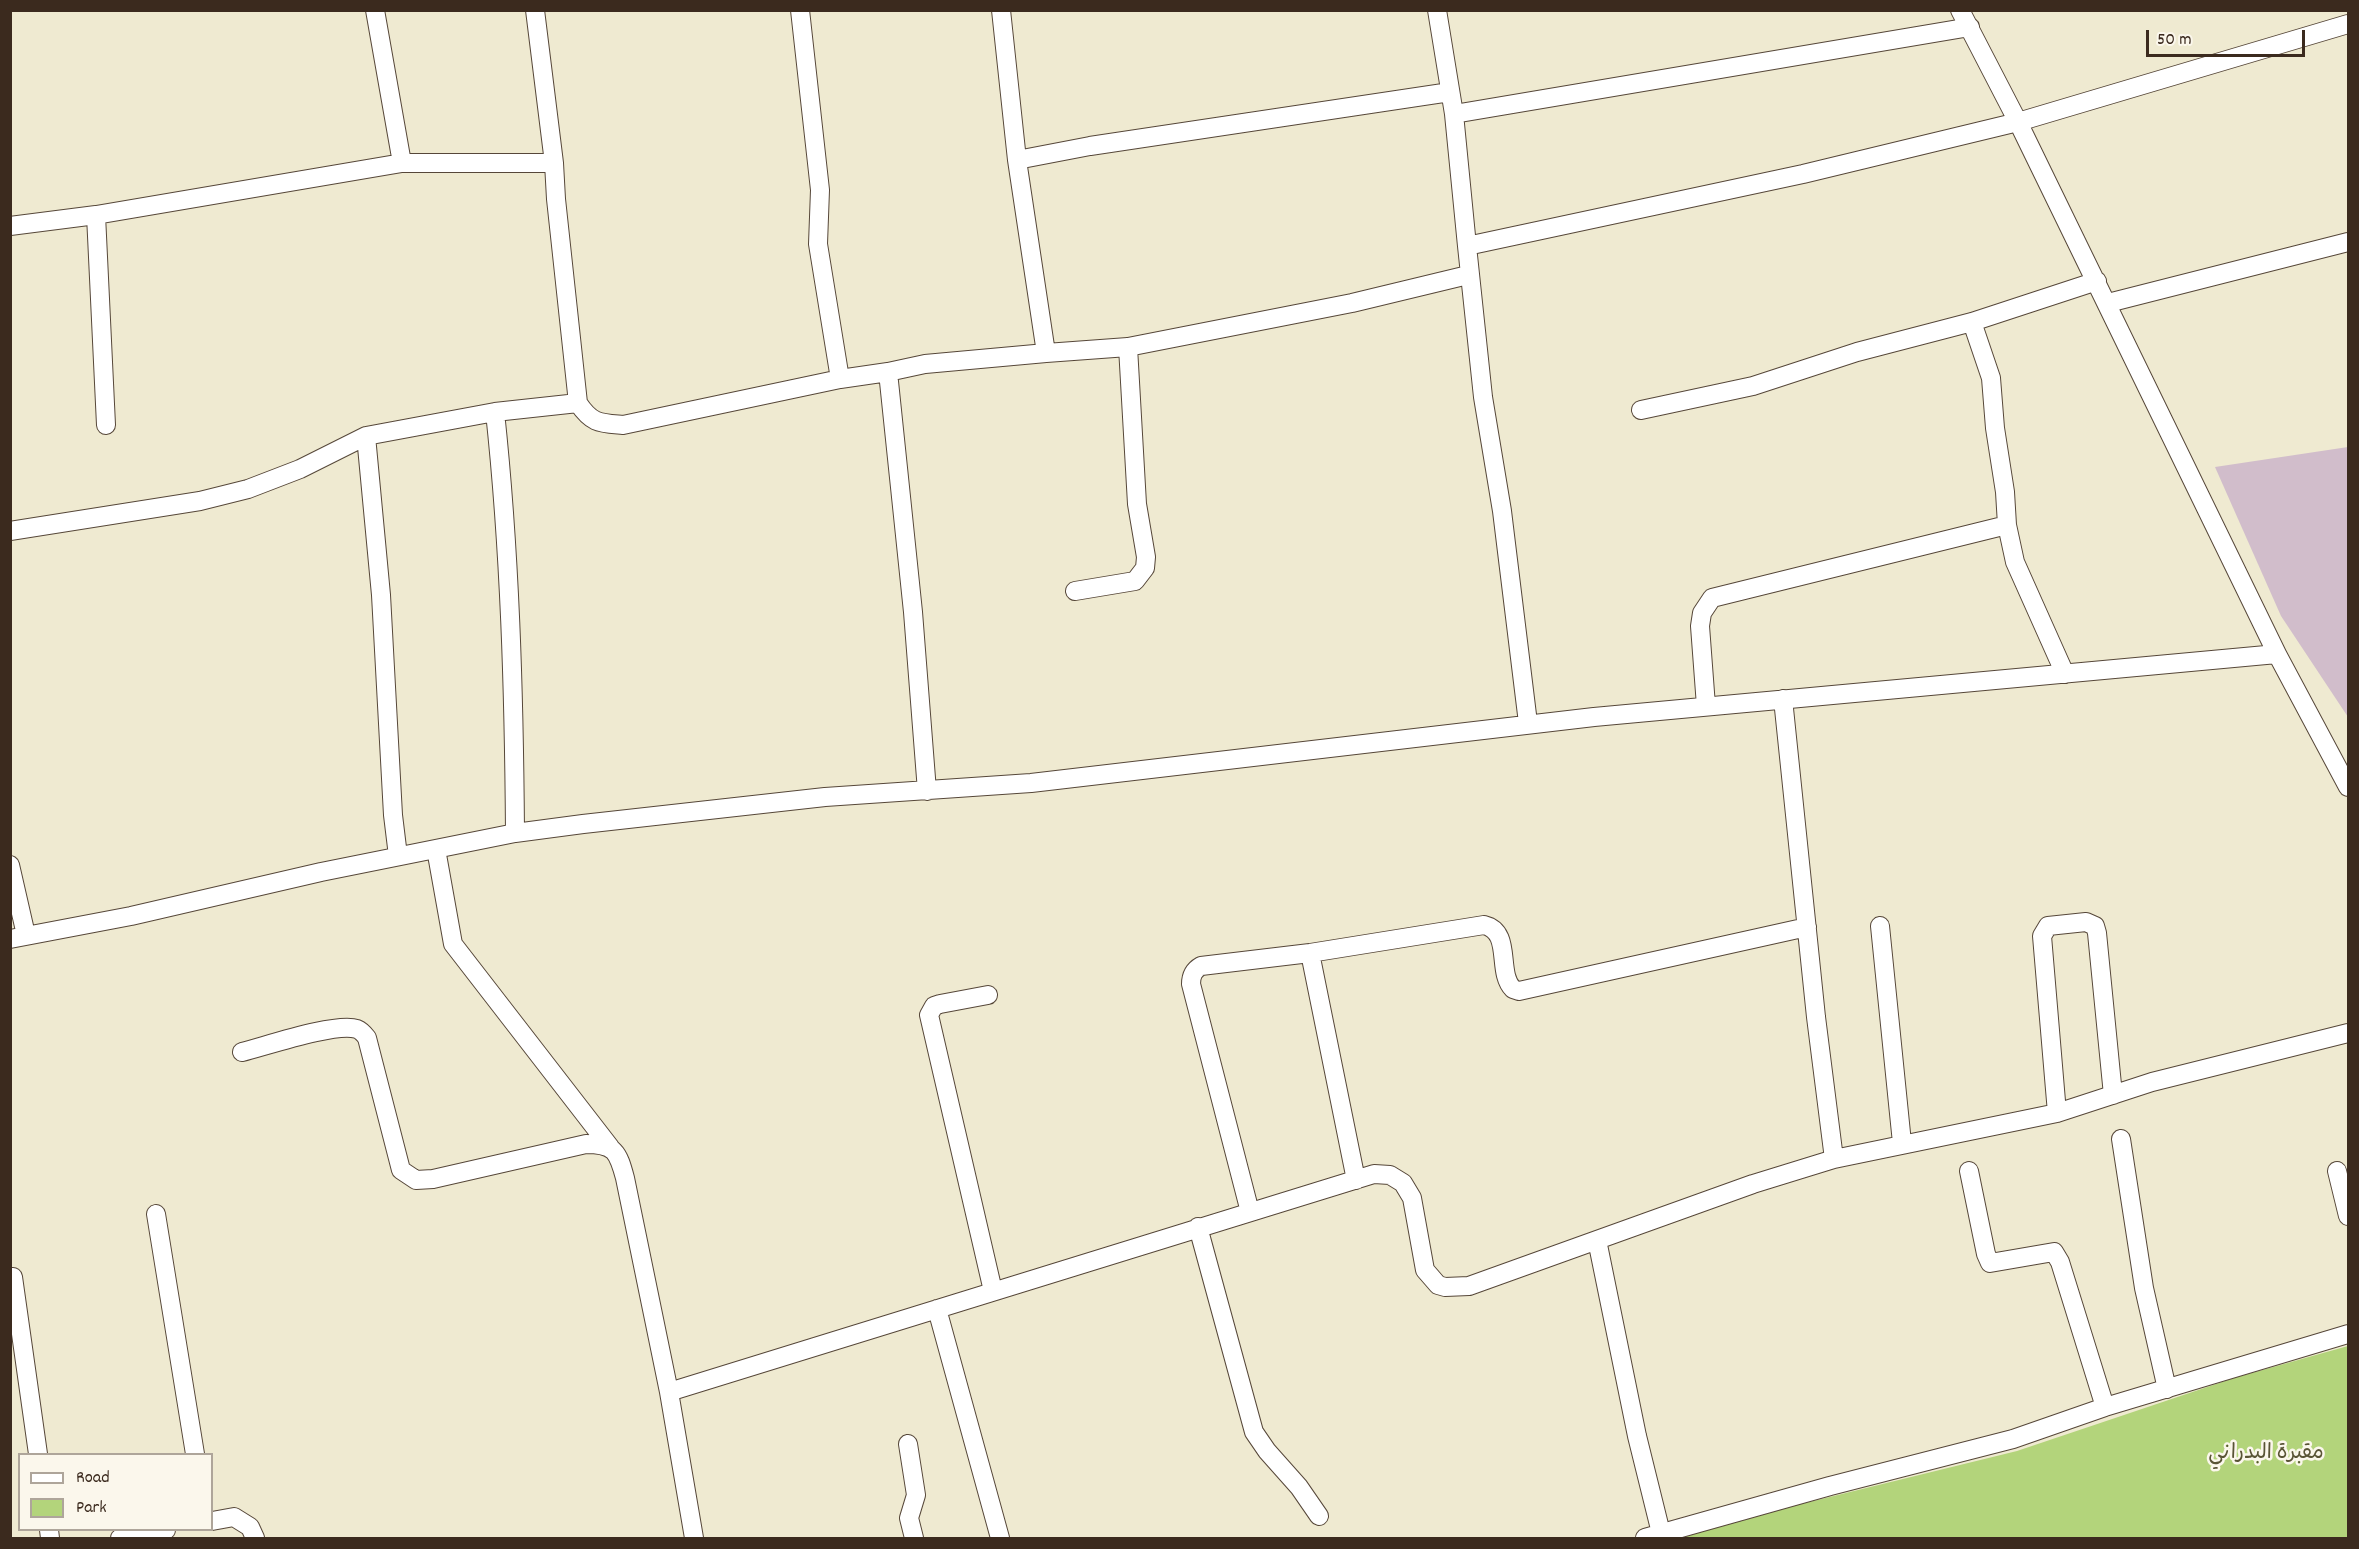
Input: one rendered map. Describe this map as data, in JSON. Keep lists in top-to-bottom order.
{
  "parks": ["مقبرة البدراني"],
  "legend": ["Road", "Park"],
  "scale_bar": "50 m"
}
